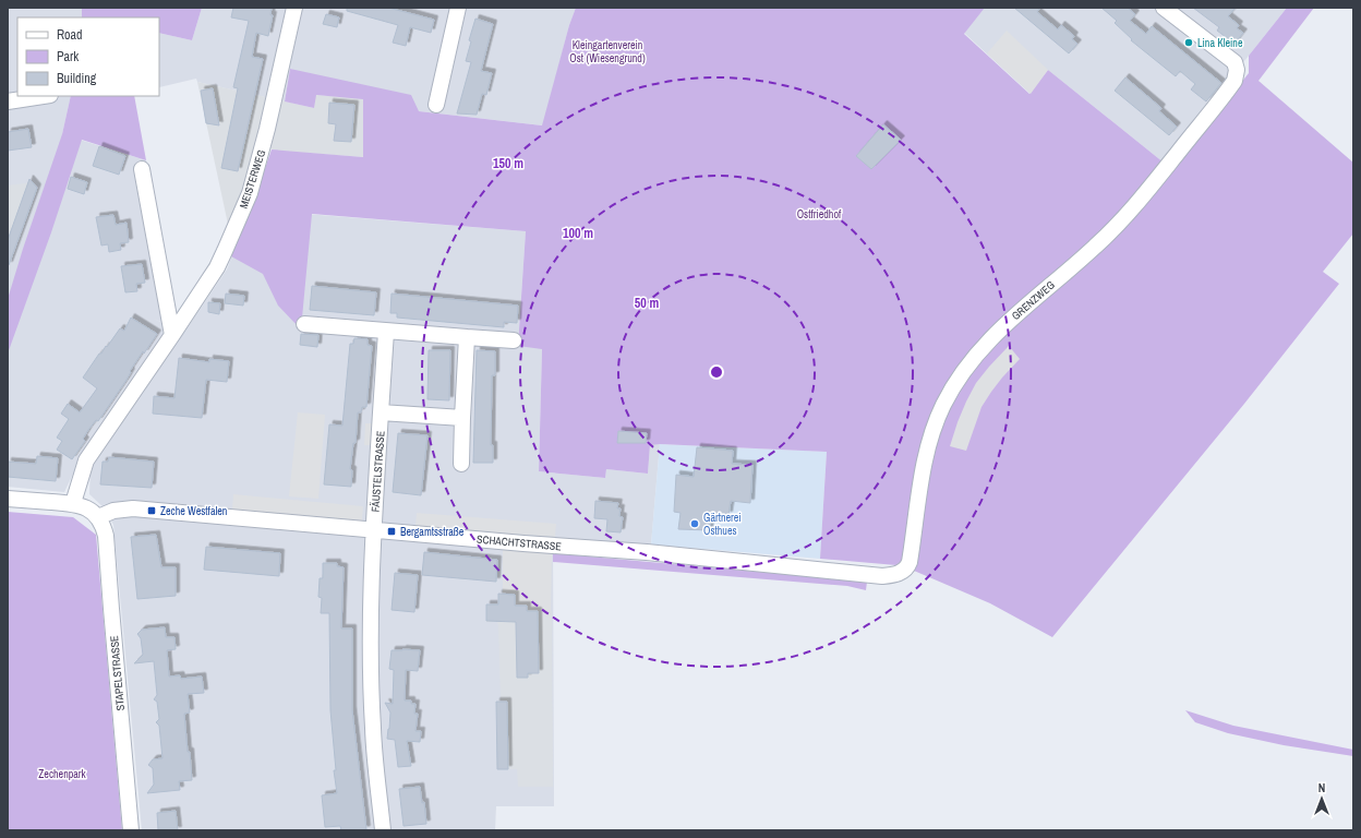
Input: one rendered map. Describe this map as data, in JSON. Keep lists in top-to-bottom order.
{
  "streets": {
    "street": [
      "MEISTERWEG",
      "GRENZWEG",
      "FÄUSTELSTRASSE",
      "SCHACHTSTRASSE",
      "STAPELSTRASSE"
    ]
  },
  "crossings": [
    ["GRENZWEG", "SCHACHTSTRASSE"],
    ["FÄUSTELSTRASSE", "SCHACHTSTRASSE"],
    ["SCHACHTSTRASSE", "STAPELSTRASSE"]
  ],
  "parks": ["Kleingartenverein Ost (Wiesengrund)", "Ostfriedhof", "Zechenpark"],
  "places": {
    "other": ["Lina Kleine", "Gärtnerei Osthues"],
    "transit": ["Zeche Westfalen", "Bergamtsstraße"]
  },
  "legend": ["Road", "Park", "Building"],
  "north": "top",
  "rings": ["150 m", "100 m", "50 m"]
}
